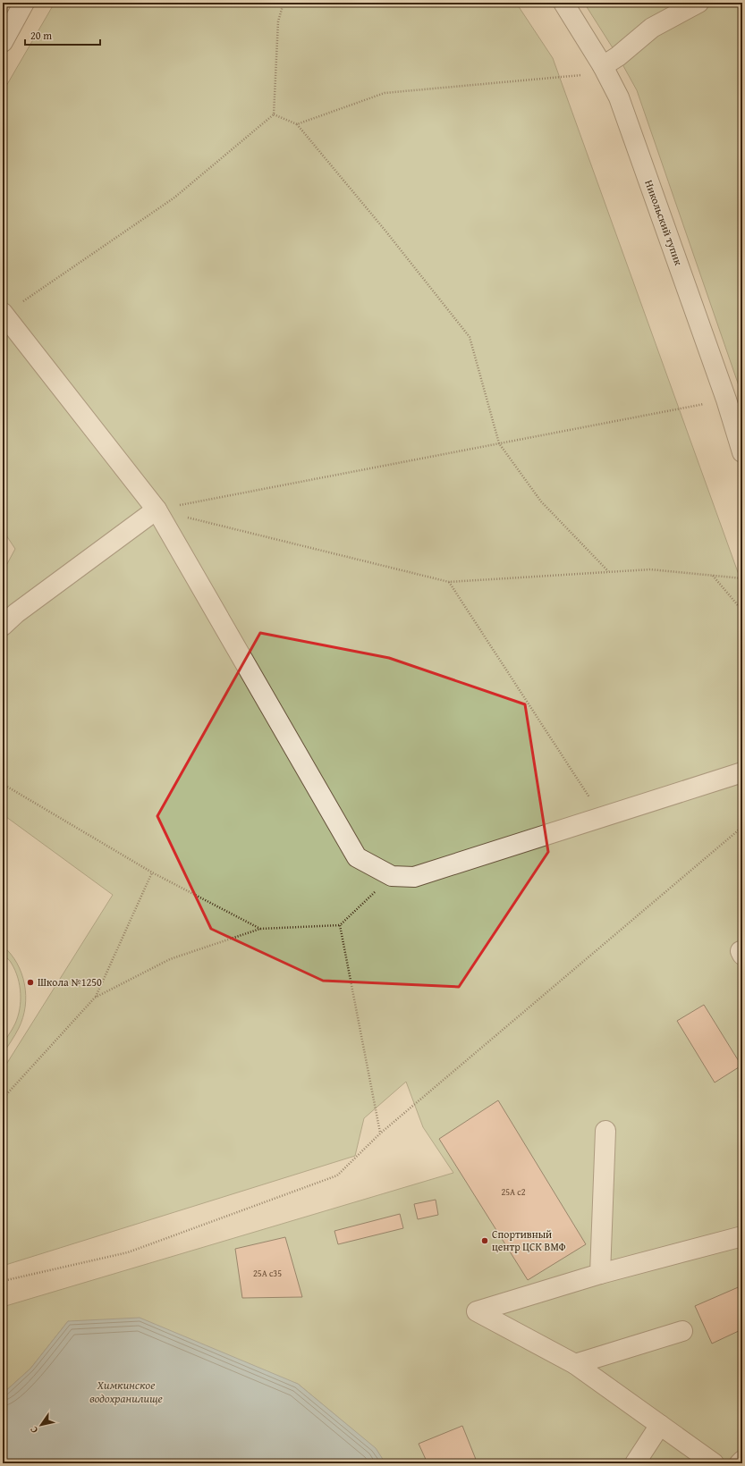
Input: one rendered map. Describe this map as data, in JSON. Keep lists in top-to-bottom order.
{
  "streets": {
    "street": ["Никольский тупик"]
  },
  "water": ["Химкинское водохранилище"],
  "places": ["Школа №1250", "Спортивный центр ЦСК ВМФ"],
  "house_numbers": ["25А с2", "25А с35"],
  "scale_bar": "20 m",
  "north": "bottom left"
}
